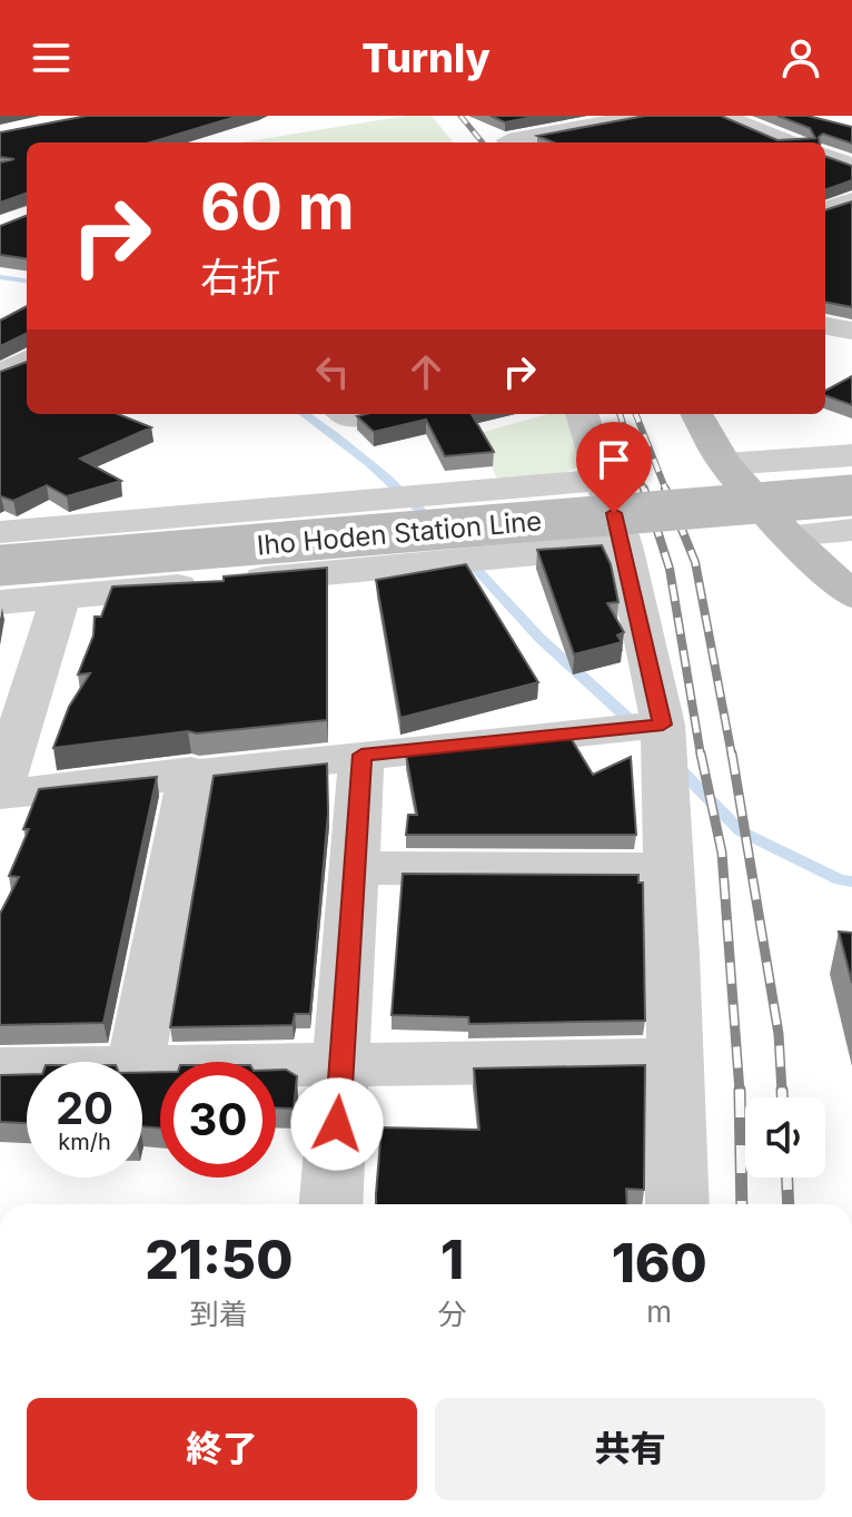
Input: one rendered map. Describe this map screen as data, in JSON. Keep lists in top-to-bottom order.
{
  "streets": {
    "main road": ["Iho Hoden Station Line"]
  },
  "page": {
    "header": "Turnly",
    "turn": ["60 m", "右折"],
    "speed": "20 km/h",
    "limit": "30",
    "eta": [
      "21:50",
      "到着",
      "1",
      "分",
      "160",
      "m"
    ],
    "buttons": ["終了", "共有"]
  }
}
